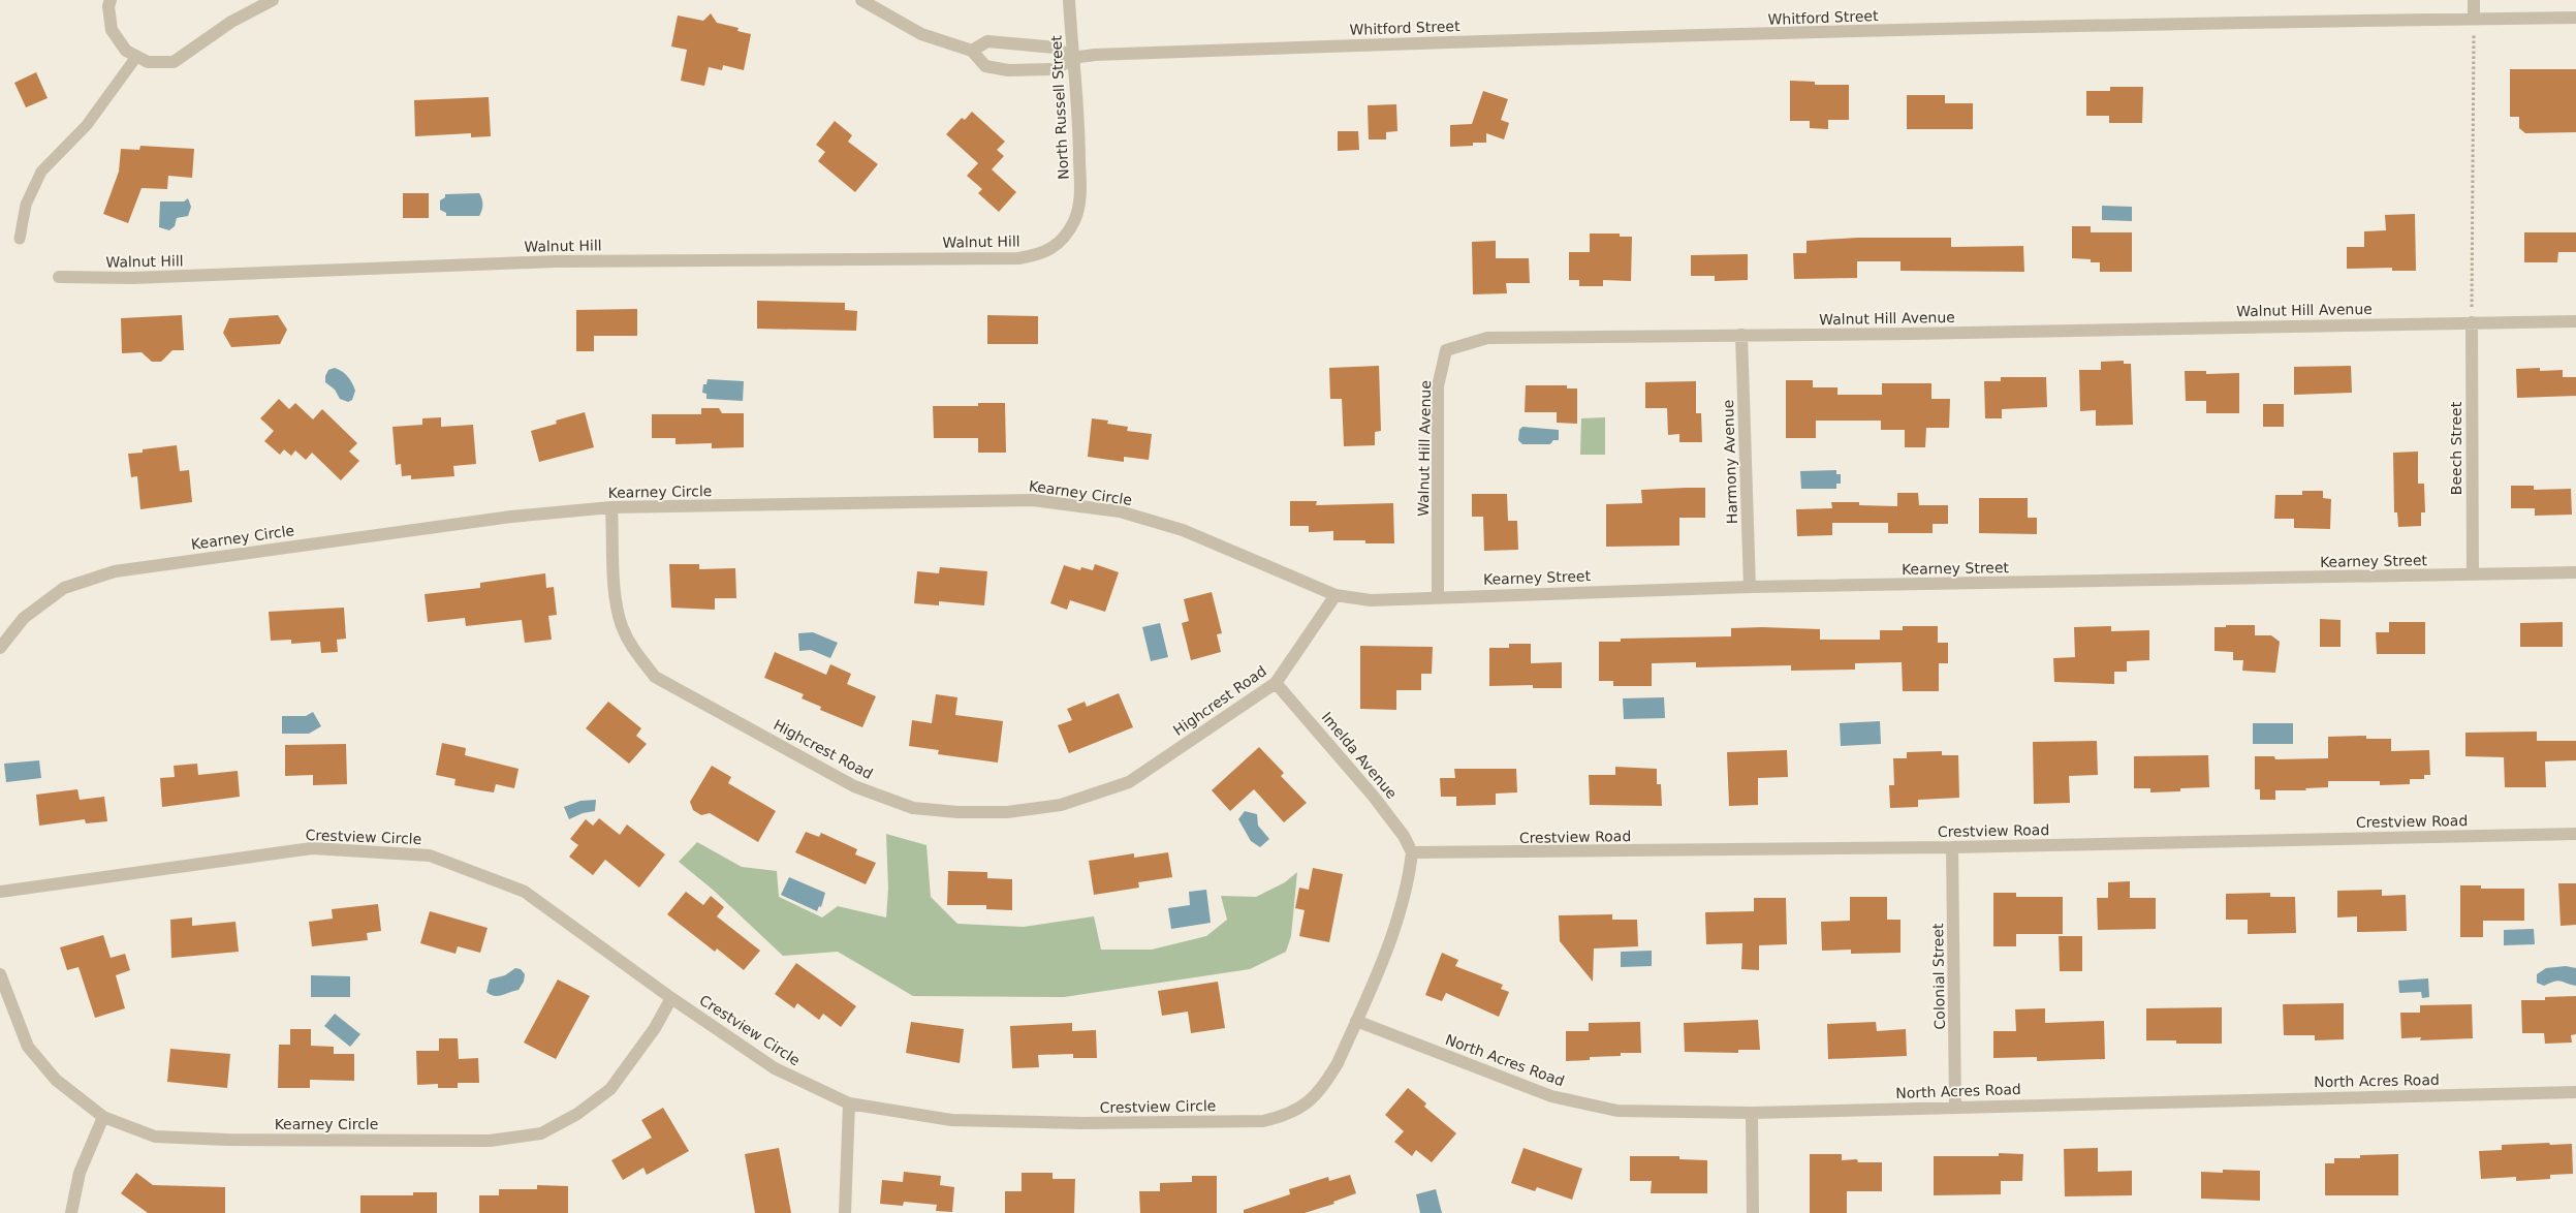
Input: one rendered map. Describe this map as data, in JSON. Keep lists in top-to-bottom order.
{
  "streets": {
    "street": [
      "Whitford Street",
      "North Russell Street",
      "Walnut Hill",
      "Walnut Hill Avenue",
      "Beech Street",
      "Harmony Avenue",
      "Kearney Circle",
      "Kearney Street",
      "Highcrest Road",
      "Imelda Avenue",
      "Crestview Road",
      "Crestview Circle",
      "Colonial Street",
      "North Acres Road"
    ]
  },
  "crossings": [
    ["Whitford Street", "North Russell Street"],
    ["North Russell Street", "Walnut Hill"],
    ["Walnut Hill Avenue", "Beech Street"],
    ["Walnut Hill Avenue", "Harmony Avenue"],
    ["Walnut Hill Avenue", "Kearney Street"],
    ["Beech Street", "Kearney Street"],
    ["Harmony Avenue", "Kearney Street"],
    ["Kearney Circle", "Kearney Street"],
    ["Kearney Circle", "Highcrest Road"],
    ["Kearney Circle", "Crestview Circle"],
    ["Kearney Street", "Highcrest Road"],
    ["Highcrest Road", "Imelda Avenue"],
    ["Imelda Avenue", "Crestview Road"],
    ["Imelda Avenue", "Crestview Circle"],
    ["Crestview Road", "Crestview Circle"],
    ["Crestview Road", "Colonial Street"],
    ["Crestview Circle", "North Acres Road"],
    ["Colonial Street", "North Acres Road"]
  ]
}
